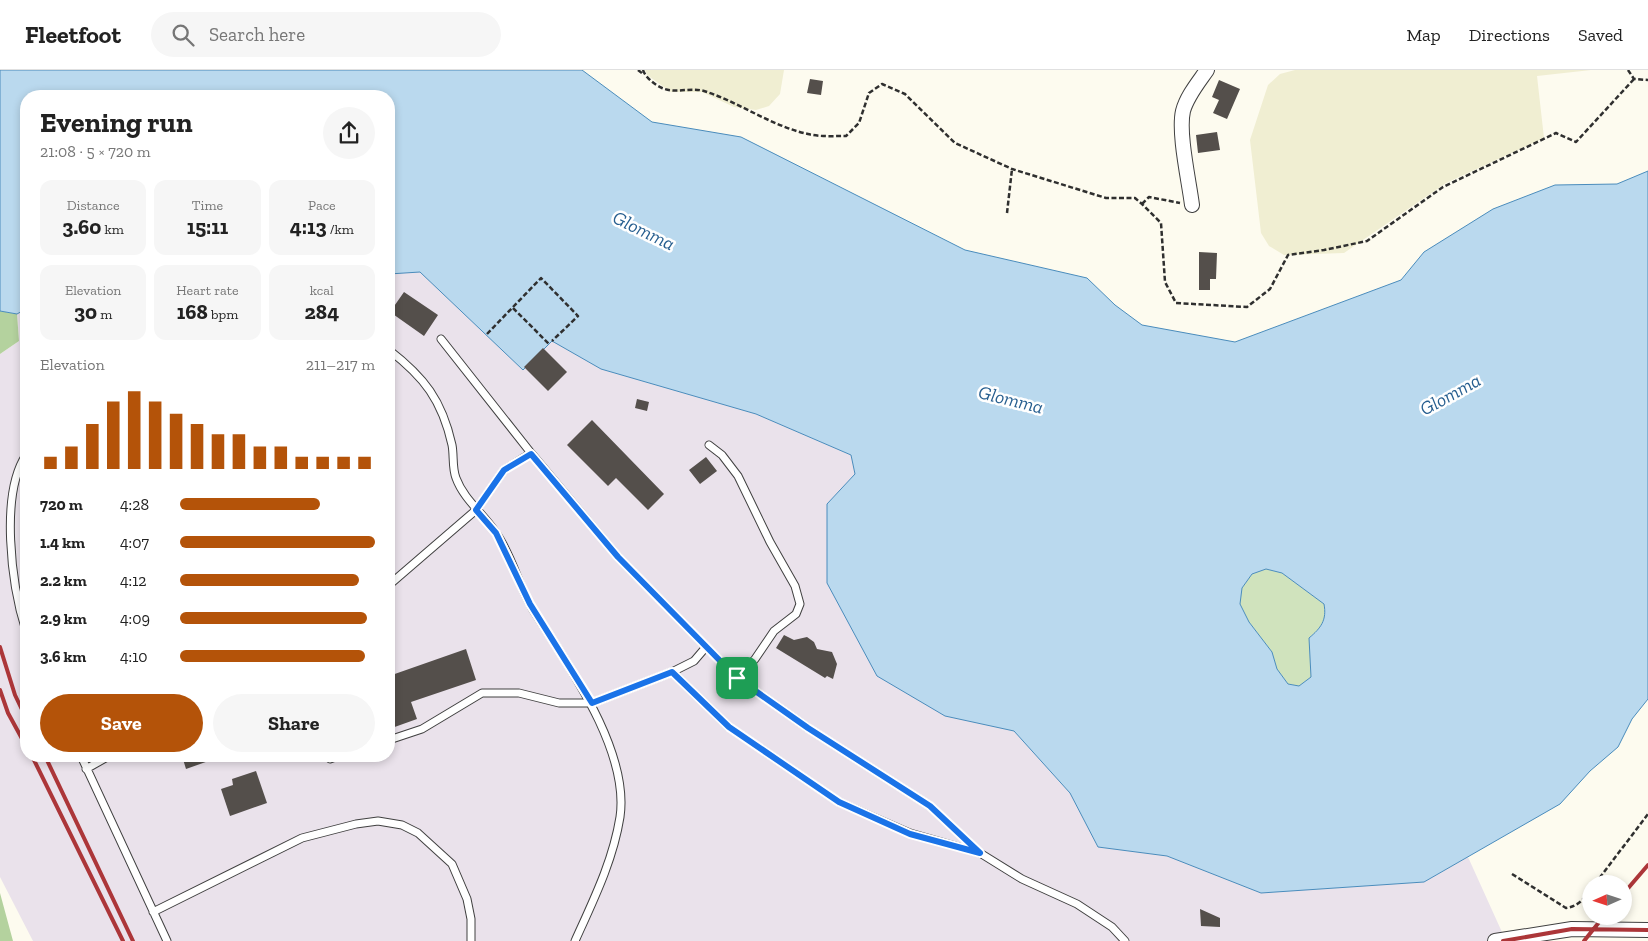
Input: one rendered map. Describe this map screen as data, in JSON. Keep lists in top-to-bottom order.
{
  "water": ["Glomma"],
  "north": "left",
  "page": {
    "header": "Fleetfoot",
    "search": "Search here",
    "nav": ["Map", "Directions", "Saved"],
    "heading": ["Evening run", "21:08 · 5 × 720 m"],
    "stats": [
      ["Distance", "3.60 km"],
      ["Time", "15:11"],
      ["Pace", "4:13 /km"],
      ["Elevation", "30 m"],
      ["Heart rate", "168 bpm"],
      ["kcal", "284"]
    ],
    "chart": ["Elevation", "211–217 m"],
    "list": [
      {
        "name": "720 m",
        "note": "4:28"
      },
      {
        "name": "1.4 km",
        "note": "4:07"
      },
      {
        "name": "2.2 km",
        "note": "4:12"
      },
      {
        "name": "2.9 km",
        "note": "4:09"
      },
      {
        "name": "3.6 km",
        "note": "4:10"
      }
    ],
    "buttons": ["Save", "Share"]
  }
}
